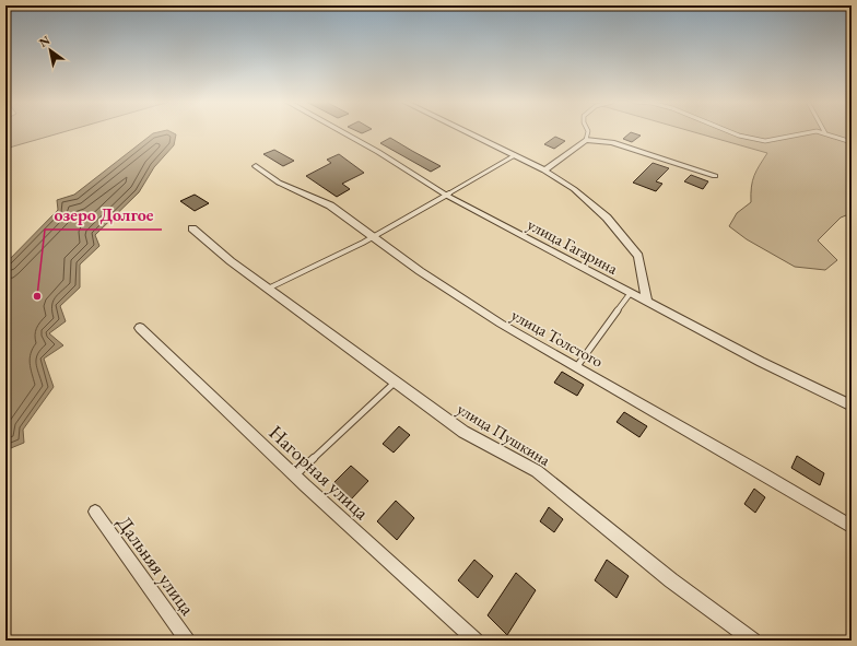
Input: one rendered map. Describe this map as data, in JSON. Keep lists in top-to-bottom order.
{
  "streets": {
    "street": [
      "улица Гагарина",
      "улица Толстого",
      "улица Пушкина",
      "Нагорная улица",
      "Дальняя улица"
    ]
  },
  "places": ["озеро Долгое"],
  "north": "top left"
}
